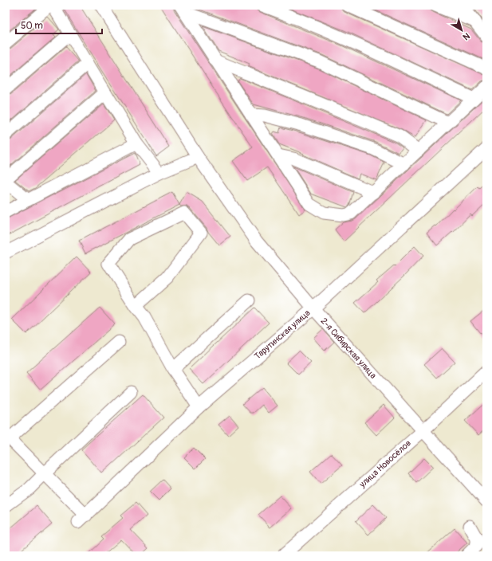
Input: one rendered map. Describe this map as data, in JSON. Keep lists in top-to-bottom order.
{
  "streets": {
    "street": ["Тарутинская улица", "2-я Сибирская улица", "улица Новосёлов"]
  },
  "crossings": [
    ["Тарутинская улица", "2-я Сибирская улица"],
    ["2-я Сибирская улица", "улица Новосёлов"]
  ],
  "scale_bar": "50 m",
  "north": "bottom right"
}
